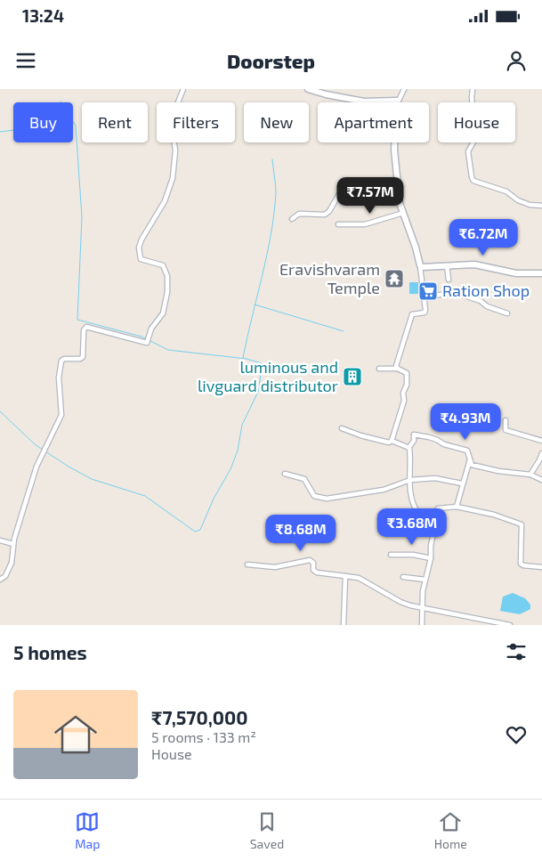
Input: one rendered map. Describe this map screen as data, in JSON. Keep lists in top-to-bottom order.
{
  "places": {
    "temple": ["Eravishvaram Temple"],
    "supermarket": ["Ration Shop"],
    "building": ["luminous and livguard distributor"]
  },
  "page": {
    "status": "13:24",
    "header": "Doorstep",
    "chip": [
      "Buy",
      "Rent",
      "Filters",
      "New",
      "Apartment",
      "House"
    ],
    "price": [
      "₹7.57M",
      "₹6.72M",
      "₹4.93M",
      "₹3.68M",
      "₹8.68M"
    ],
    "heading": "5 homes",
    "list": [
      {
        "name": "₹7,570,000",
        "note": "5 rooms · 133 m² · House"
      }
    ],
    "tabs": ["Map", "Saved", "Home"]
  }
}
